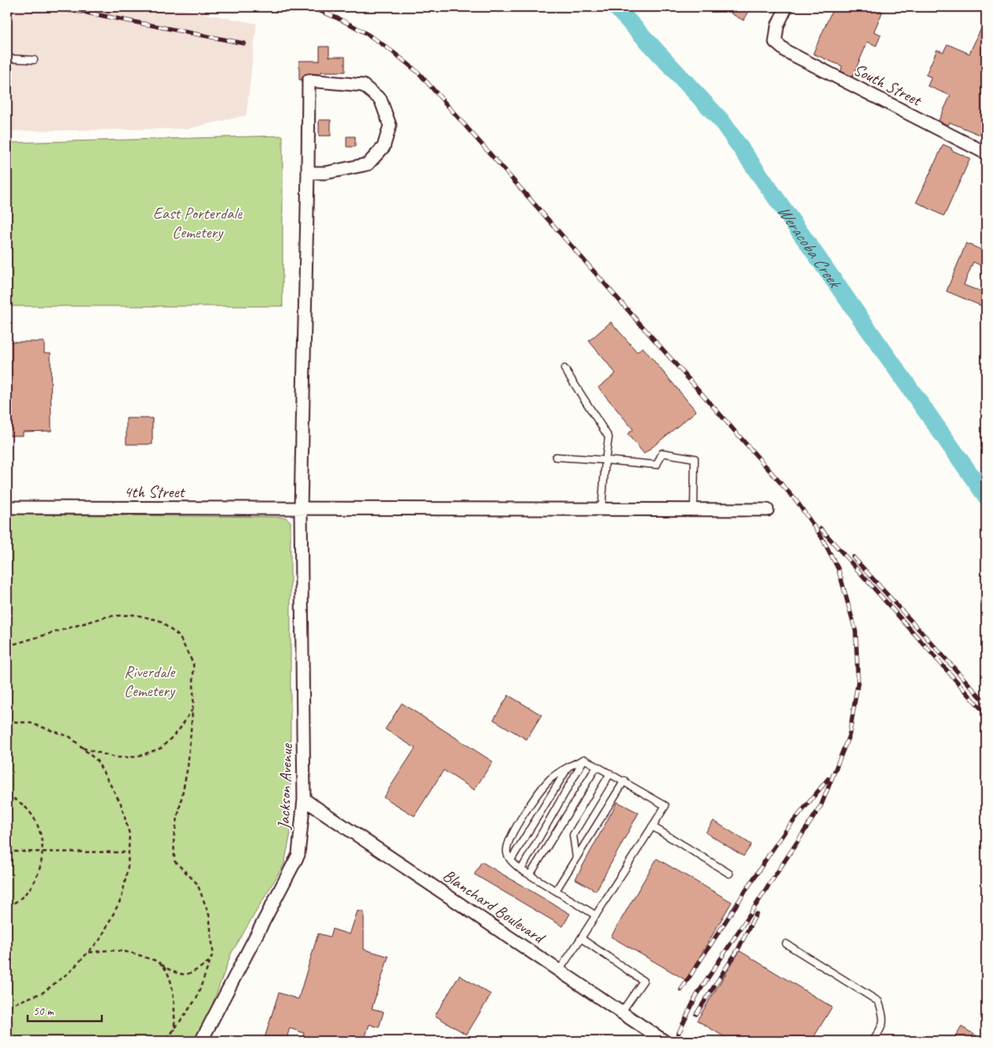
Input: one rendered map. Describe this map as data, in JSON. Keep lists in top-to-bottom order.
{
  "streets": {
    "street": [
      "South Street",
      "4th Street",
      "Jackson Avenue",
      "Blanchard Boulevard"
    ]
  },
  "crossings": [
    ["4th Street", "Jackson Avenue"],
    ["Jackson Avenue", "Blanchard Boulevard"]
  ],
  "water": ["Weracoba Creek"],
  "parks": ["East Porterdale Cemetery", "Riverdale Cemetery"],
  "scale_bar": "50 m"
}
